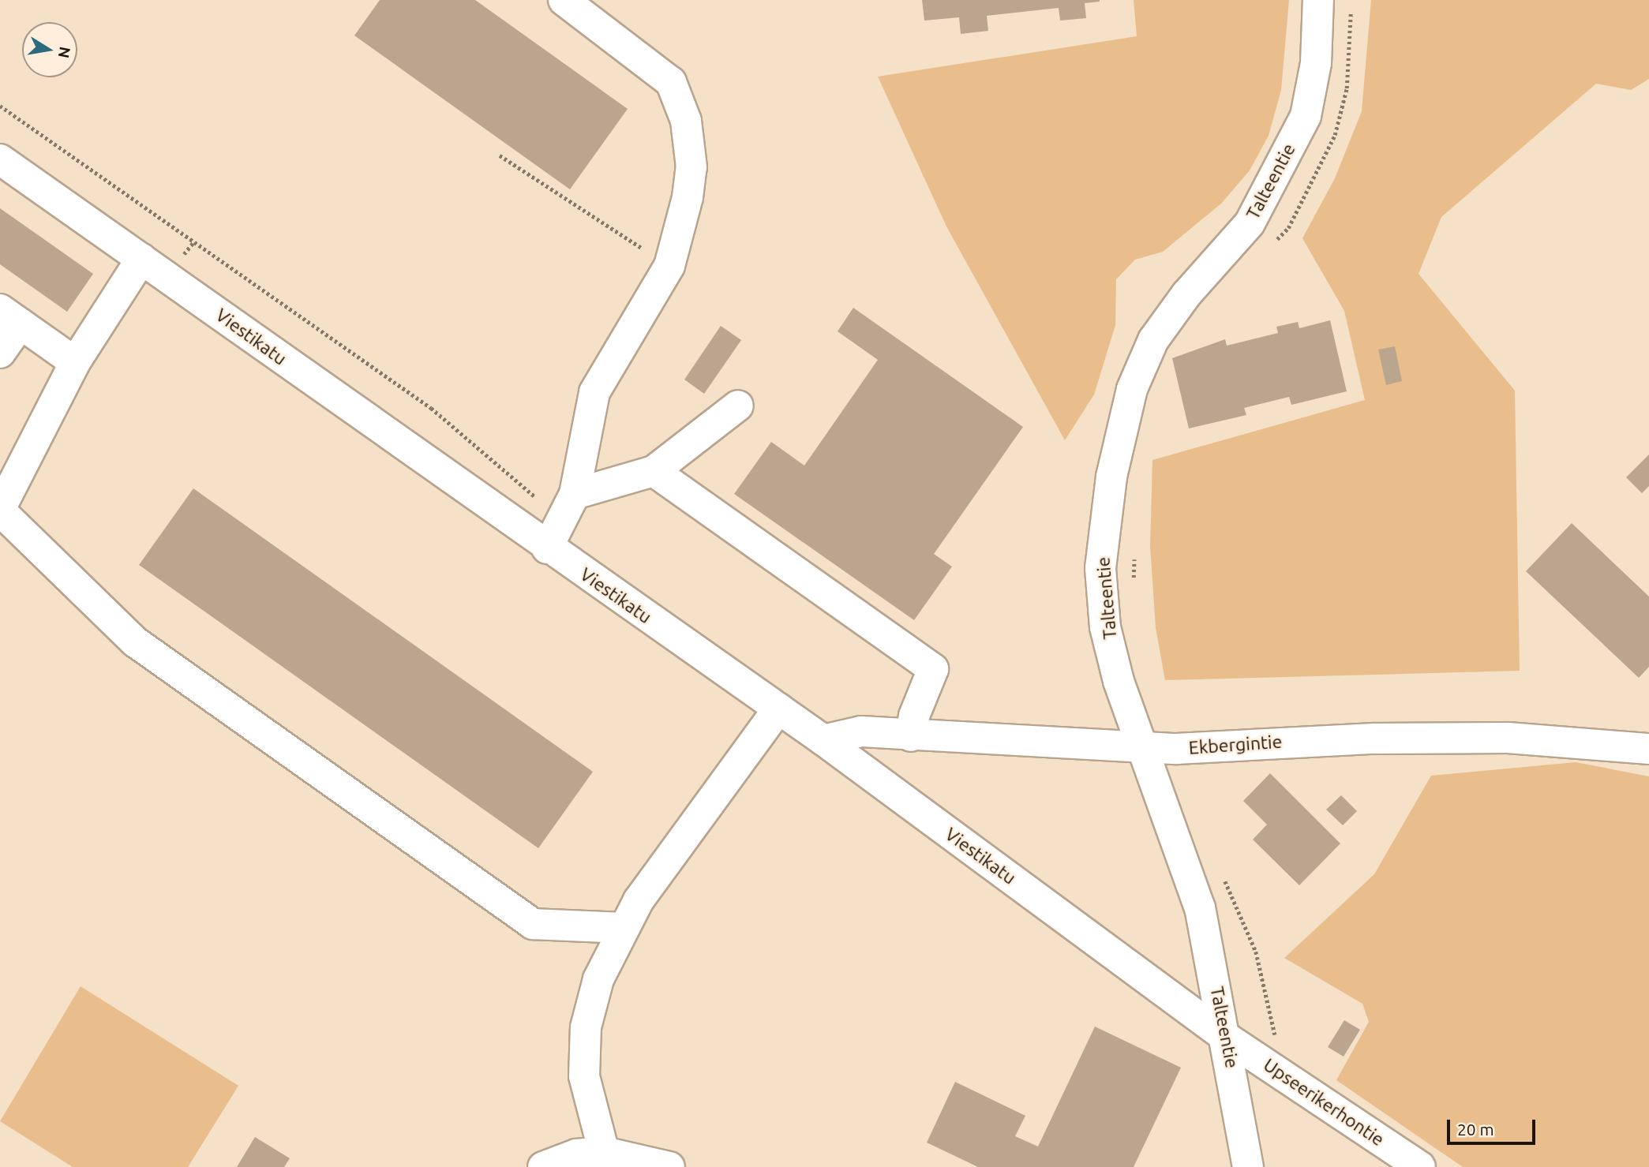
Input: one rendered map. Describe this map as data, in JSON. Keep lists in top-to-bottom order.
{
  "streets": {
    "street": [
      "Talteentie",
      "Viestikatu",
      "Ekbergintie",
      "Upseerikerhontie"
    ]
  },
  "crossings": [
    ["Talteentie", "Viestikatu"],
    ["Talteentie", "Ekbergintie"],
    ["Talteentie", "Upseerikerhontie"],
    ["Viestikatu", "Ekbergintie"],
    ["Viestikatu", "Upseerikerhontie"]
  ],
  "scale_bar": "20 m",
  "north": "right"
}
